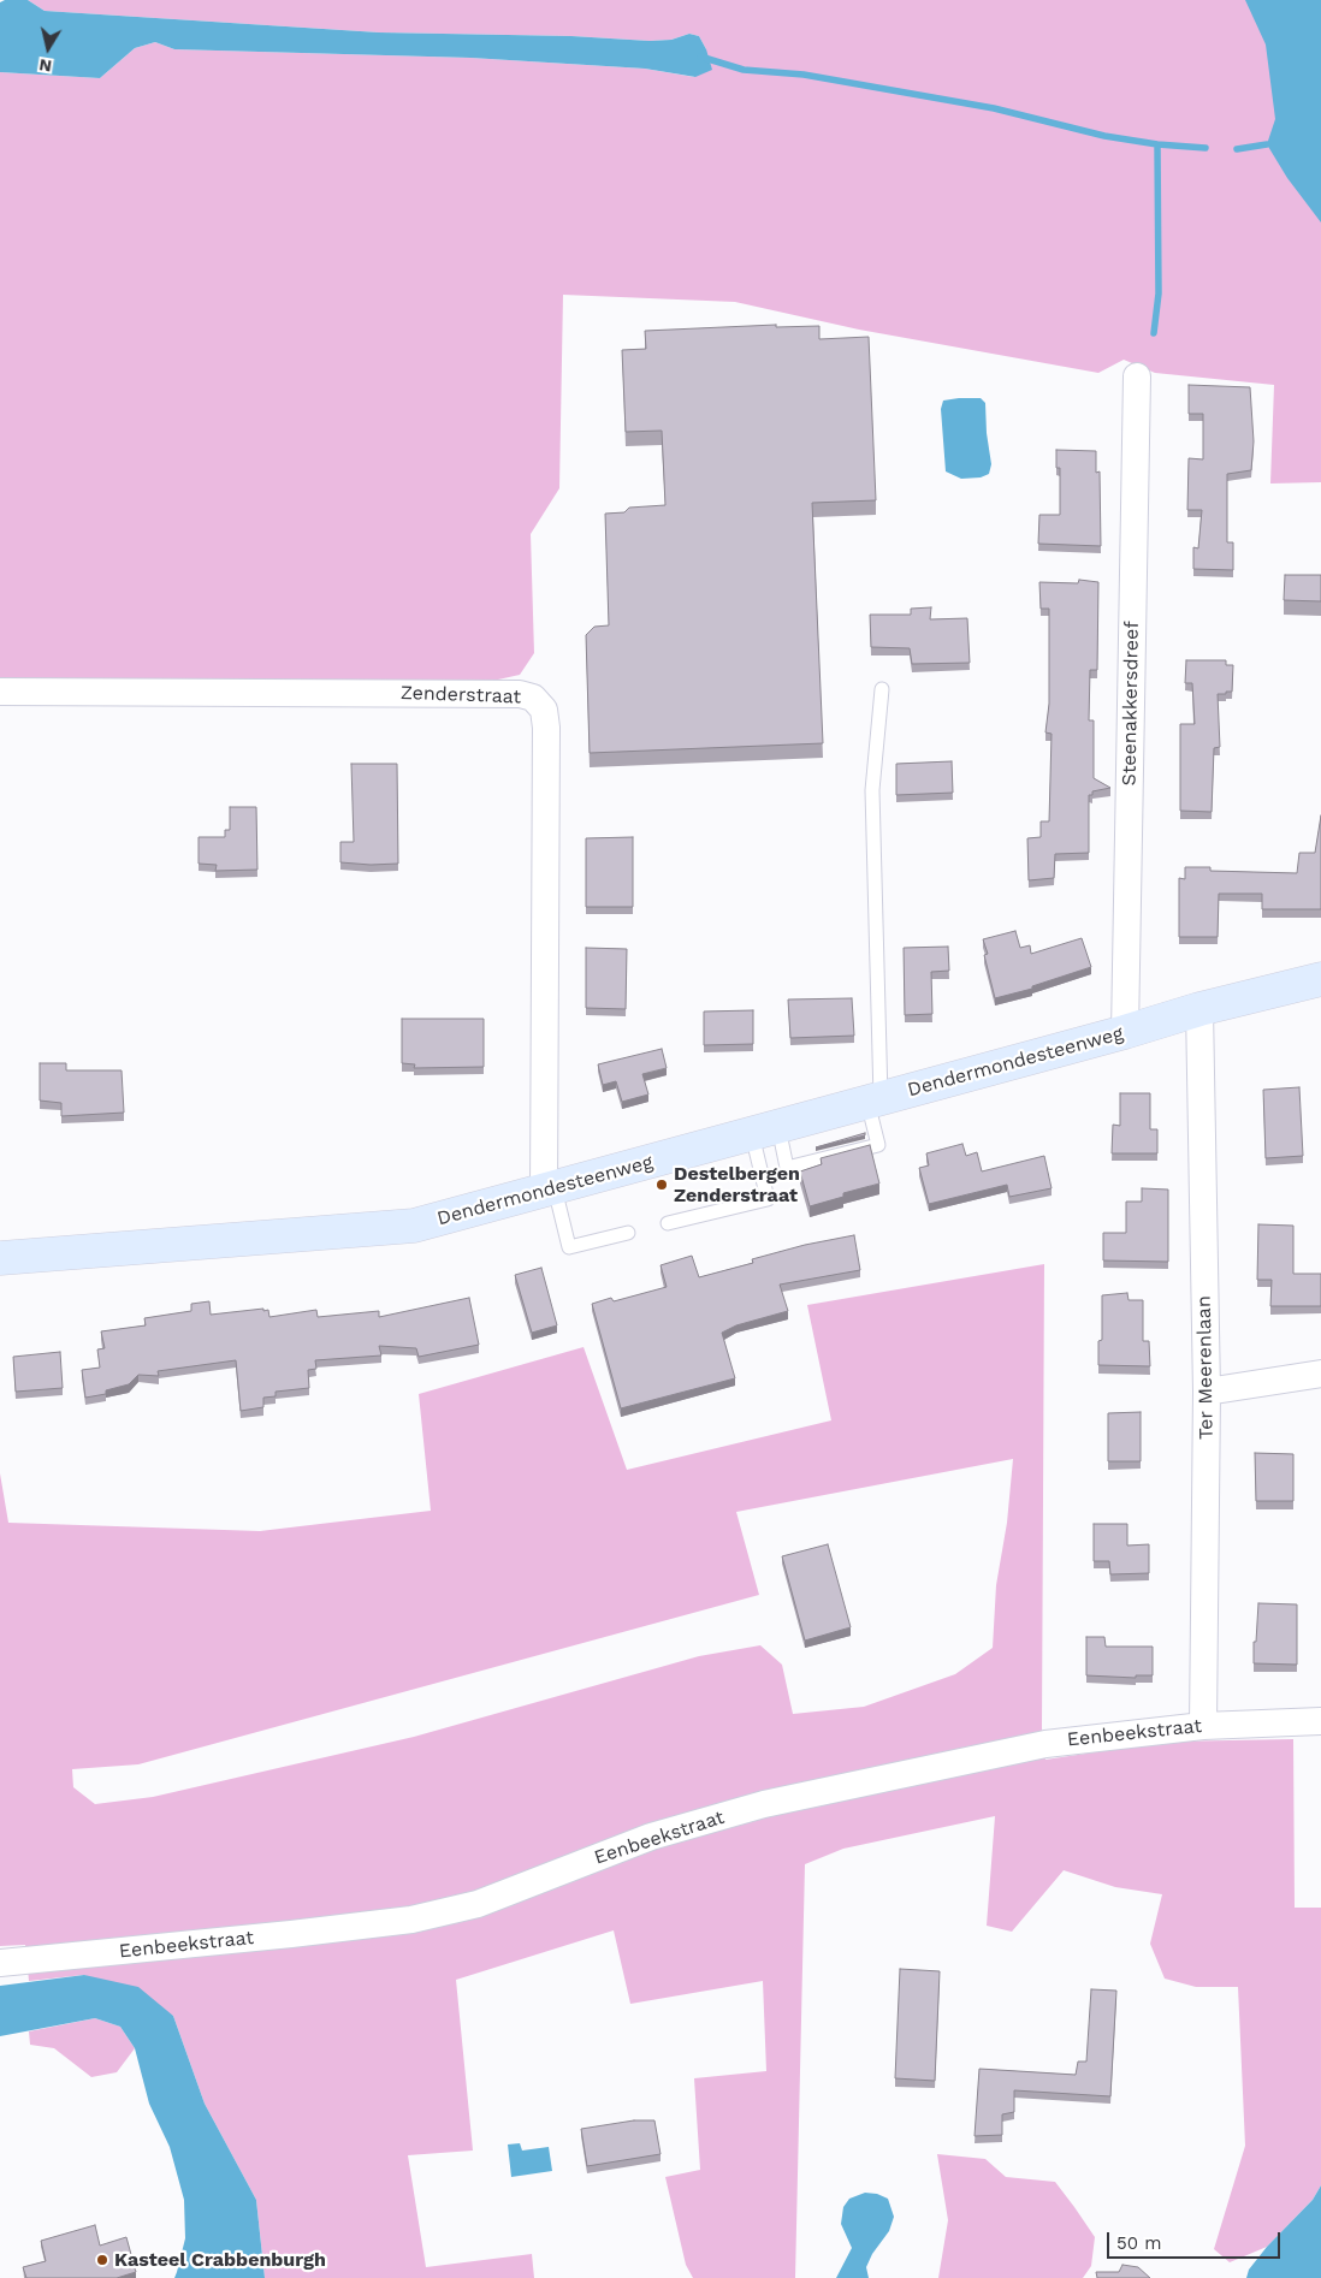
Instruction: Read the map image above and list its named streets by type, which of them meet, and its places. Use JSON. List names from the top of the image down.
{
  "streets": {
    "main road": ["Dendermondesteenweg"],
    "street": [
      "Zenderstraat",
      "Steenakkersdreef",
      "Ter Meerenlaan",
      "Eenbeekstraat"
    ]
  },
  "crossings": [
    ["Zenderstraat", "Dendermondesteenweg"],
    ["Steenakkersdreef", "Dendermondesteenweg"],
    ["Dendermondesteenweg", "Ter Meerenlaan"],
    ["Ter Meerenlaan", "Eenbeekstraat"]
  ],
  "places": ["Destelbergen Zenderstraat", "Kasteel Crabbenburgh"],
  "scale_bar": "50 m",
  "north": "bottom"
}
